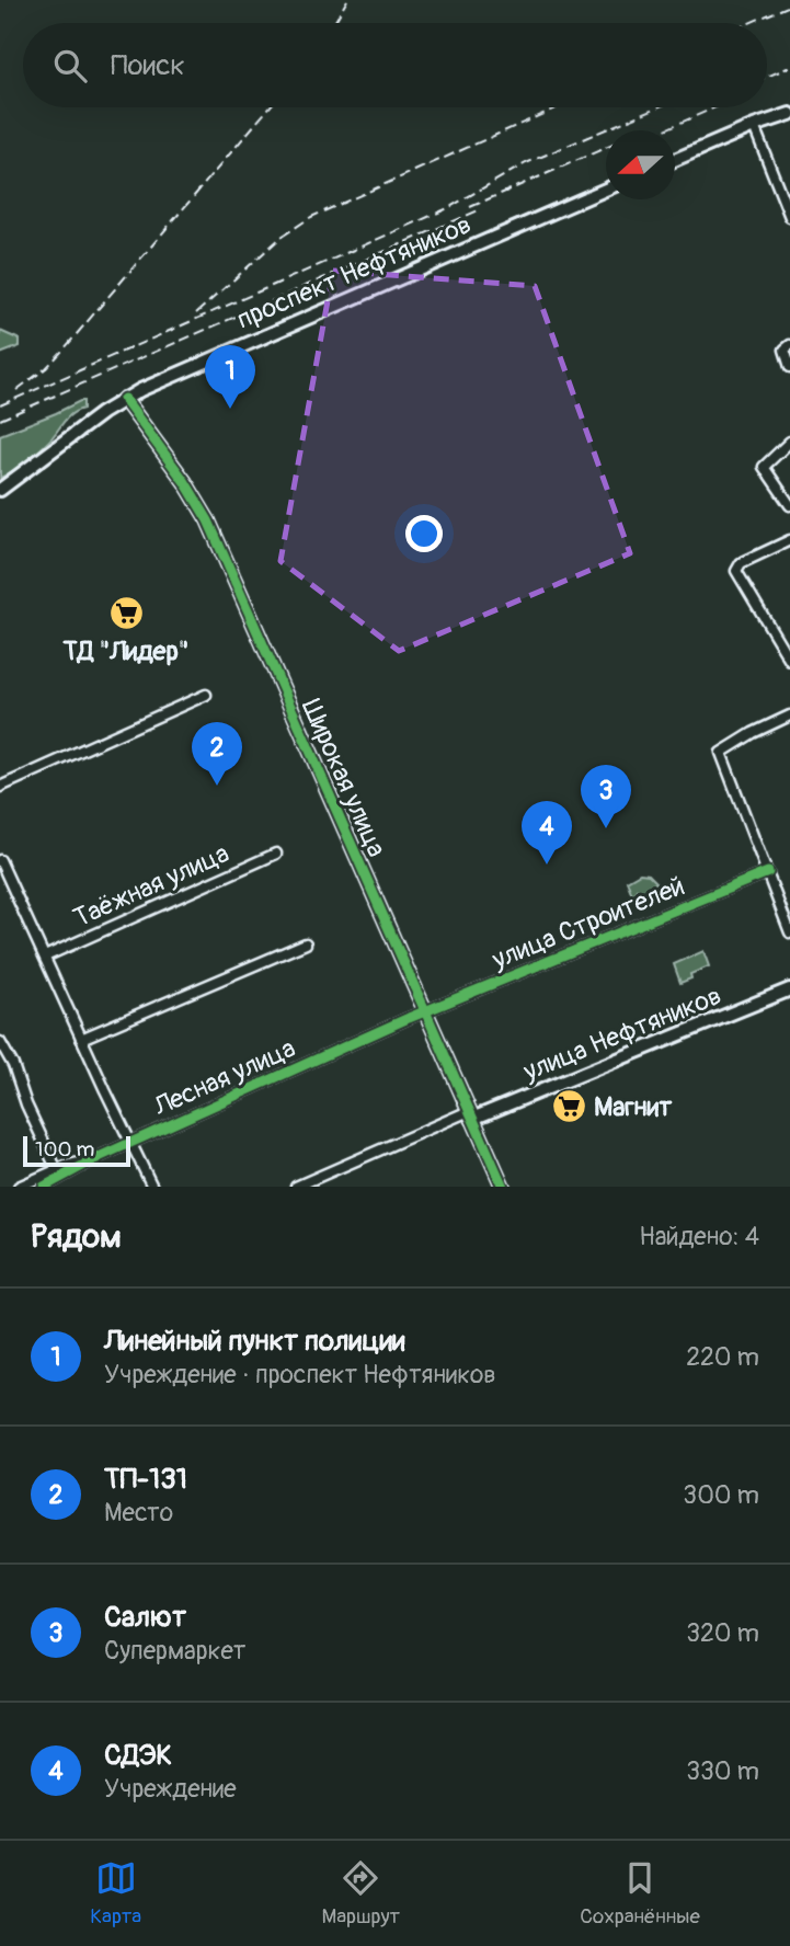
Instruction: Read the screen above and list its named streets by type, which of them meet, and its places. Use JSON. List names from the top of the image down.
{
  "streets": {
    "street": [
      "проспект Нефтяников",
      "Широкая улица",
      "Таёжная улица",
      "улица Строителей",
      "улица Нефтяников",
      "Лесная улица"
    ]
  },
  "crossings": [
    ["проспект Нефтяников", "Широкая улица"],
    ["Широкая улица", "улица Строителей"],
    ["Широкая улица", "улица Нефтяников"],
    ["Широкая улица", "Лесная улица"],
    ["улица Строителей", "Лесная улица"]
  ],
  "places": {
    "supermarket": ["ТД \"Лидер\"", "Магнит"]
  },
  "scale_bar": "100 m",
  "north": "left",
  "page": {
    "search": "Поиск",
    "pins": [
      "1",
      "2",
      "3",
      "4"
    ],
    "scale": "100 m",
    "heading": ["Рядом", "Найдено: 4"],
    "list": [
      {
        "mark": "1",
        "name": "Линейный пункт полиции",
        "note": "Учреждение · проспект Нефтяников",
        "value": "220 m"
      },
      {
        "mark": "2",
        "name": "ТП-131",
        "note": "Место",
        "value": "300 m"
      },
      {
        "mark": "3",
        "name": "Салют",
        "note": "Супермаркет",
        "value": "320 m"
      },
      {
        "mark": "4",
        "name": "СДЭК",
        "note": "Учреждение",
        "value": "330 m"
      }
    ],
    "nav": ["Карта", "Маршрут", "Сохранённые"]
  }
}
